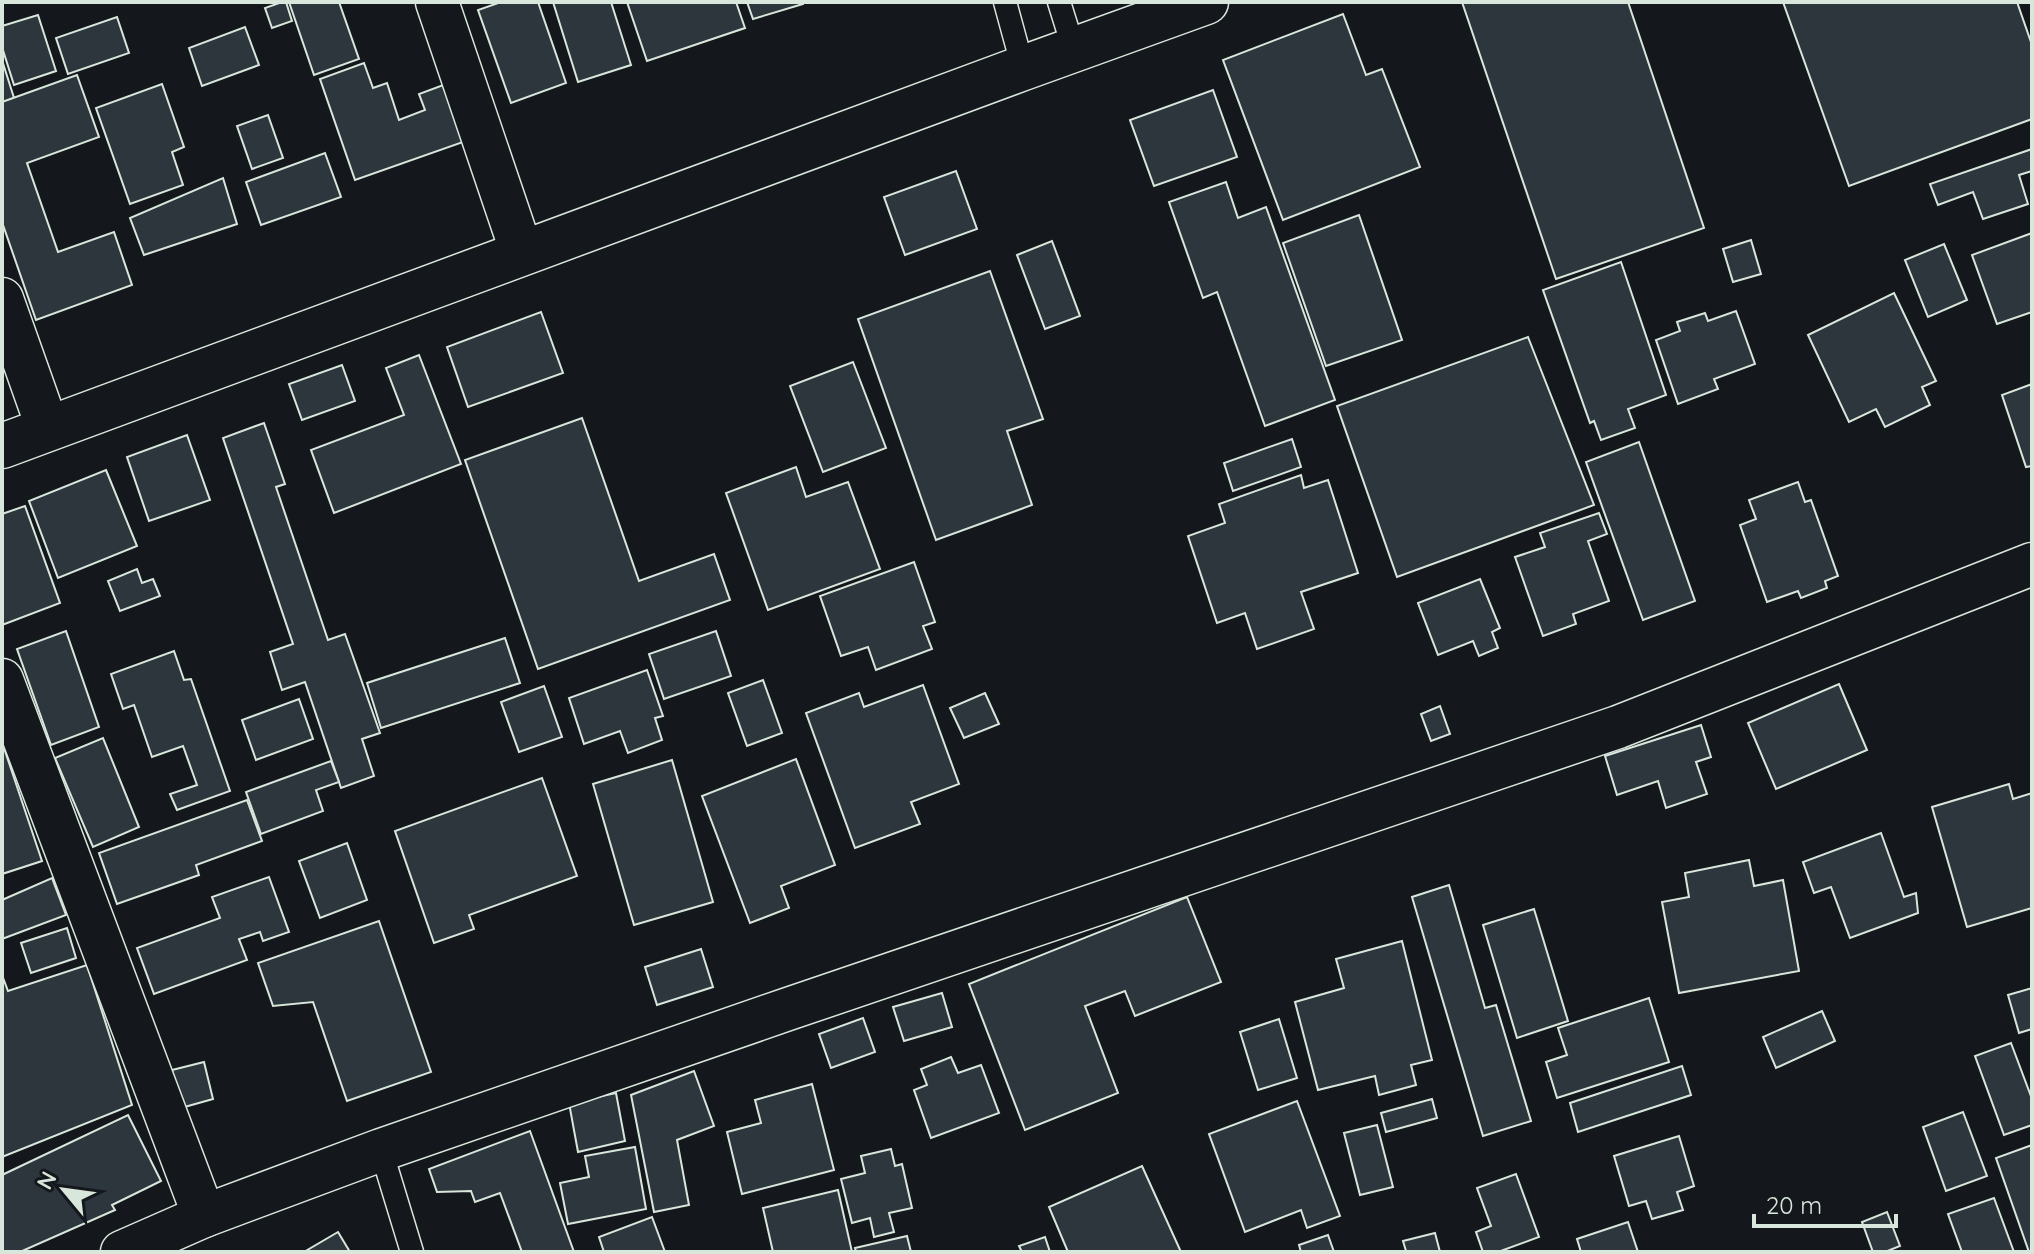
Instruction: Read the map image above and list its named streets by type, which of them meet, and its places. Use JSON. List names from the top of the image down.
{
  "scale_bar": "20 m",
  "north": "top left"
}
